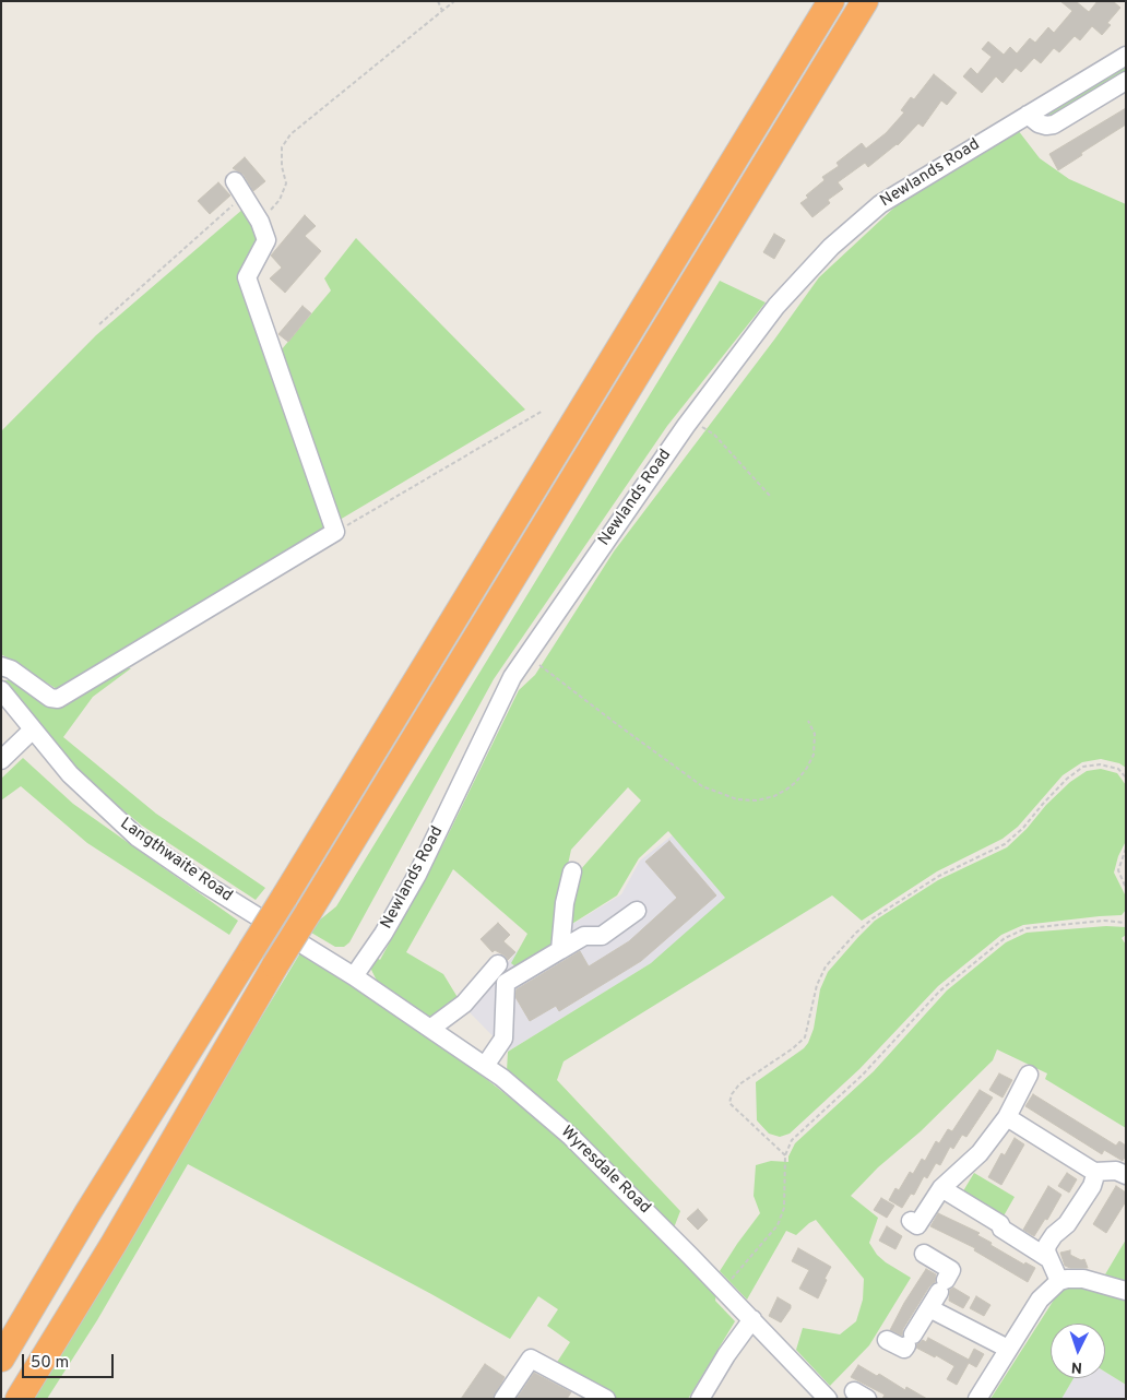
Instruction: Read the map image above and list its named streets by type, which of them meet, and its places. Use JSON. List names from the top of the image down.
{
  "streets": {
    "street": ["Newlands Road", "Langthwaite Road", "Wyresdale Road"]
  },
  "crossings": [
    ["Newlands Road", "Langthwaite Road"],
    ["Newlands Road", "Wyresdale Road"],
    ["Langthwaite Road", "Wyresdale Road"]
  ],
  "scale_bar": "50 m",
  "north": "bottom"
}
